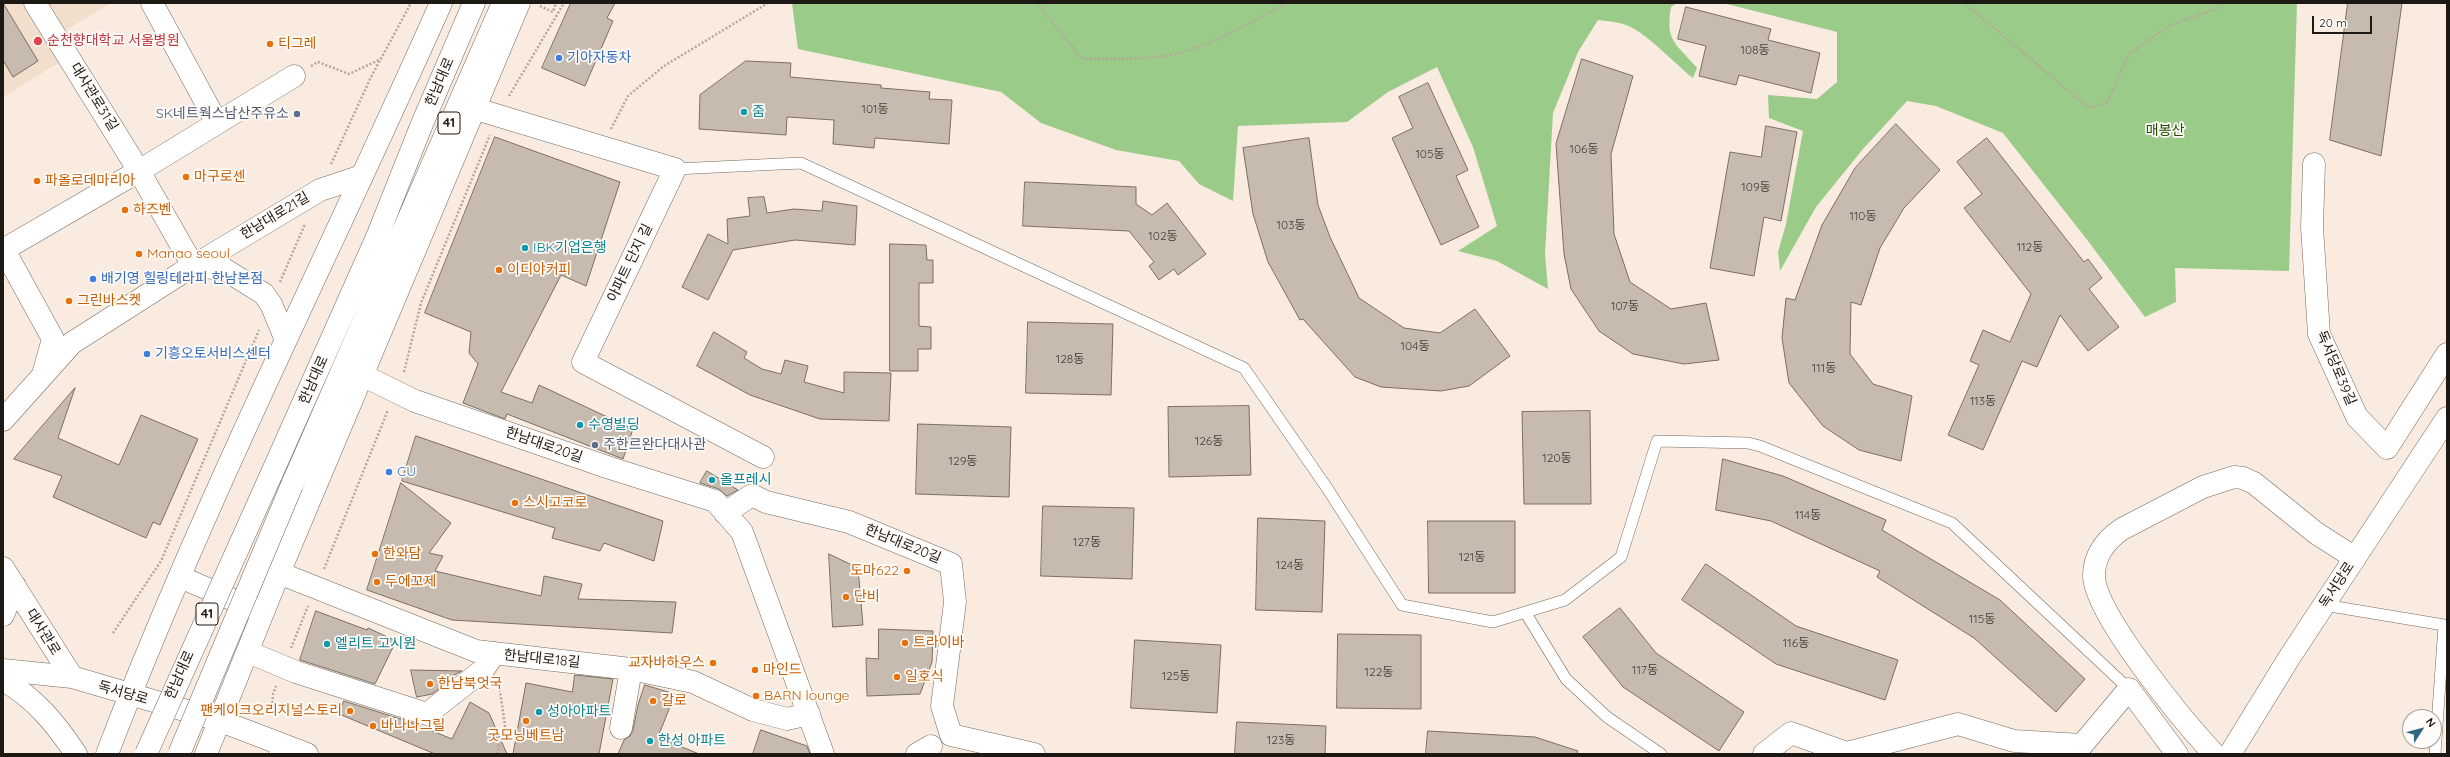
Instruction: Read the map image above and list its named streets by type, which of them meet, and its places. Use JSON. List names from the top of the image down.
{
  "streets": {
    "street": [
      "한남대로",
      "대사관로31길",
      "41",
      "한남대로21길",
      "아파트 단지 길",
      "독서당로39길",
      "한남대로20길",
      "독서당로",
      "대사관로",
      "한남대로18길"
    ]
  },
  "crossings": [
    ["한남대로20길", "한남대로18길"],
    ["독서당로", "대사관로"]
  ],
  "parks": ["매봉산"],
  "places": [
    "순천향대학교 서울병원",
    "티그레",
    "기아자동차",
    "줌",
    "SK네트웍스남산주유소",
    "마구로센",
    "파올로데마리아",
    "하즈벤",
    "IBK기업은행",
    "Manao seoul",
    "이디야커피",
    "배기영 힐링테라피 한남본점",
    "그린바스켓",
    "기흥오토서비스센터",
    "수영빌딩",
    "주한르완다대사관",
    "CU",
    "올프레시",
    "스시고코로",
    "한와담",
    "도마622",
    "두에꼬제",
    "단비",
    "트라이바",
    "엘리트 고시원",
    "교자바하우스",
    "마인드",
    "일호식",
    "한남북엇국",
    "BARN lounge",
    "갈로",
    "팬케이크오리지널스토리",
    "성아아파트",
    "굿모닝베트남",
    "바나나그릴",
    "한성 아파트"
  ],
  "house_numbers": [
    "108동",
    "101동",
    "106동",
    "105동",
    "109동",
    "110동",
    "103동",
    "102동",
    "112동",
    "107동",
    "104동",
    "128동",
    "111동",
    "113동",
    "126동",
    "120동",
    "129동",
    "114동",
    "127동",
    "121동",
    "124동",
    "115동",
    "116동",
    "117동",
    "122동",
    "125동",
    "123동"
  ],
  "scale_bar": "20 m",
  "north": "top right"
}
